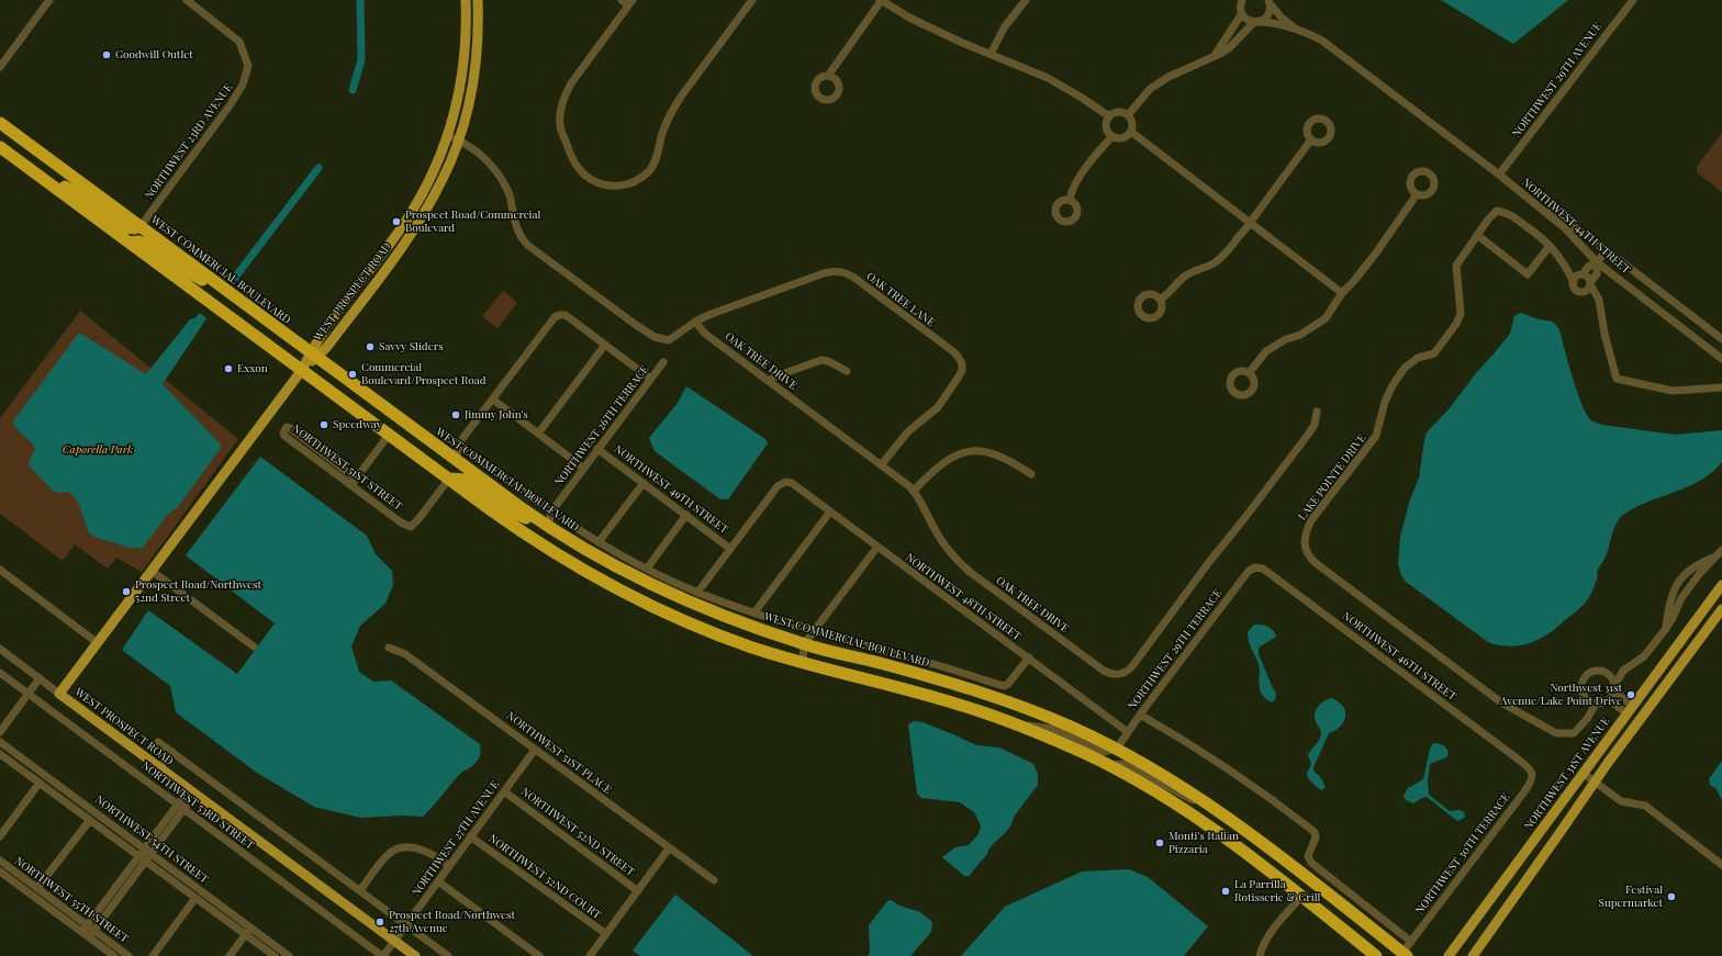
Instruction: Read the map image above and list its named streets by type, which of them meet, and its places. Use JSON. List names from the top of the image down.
{
  "streets": {
    "highway": ["WEST COMMERCIAL BOULEVARD"],
    "main road": ["WEST PROSPECT ROAD", "NORTHWEST 31ST AVENUE"],
    "street": [
      "NORTHWEST 29TH AVENUE",
      "NORTHWEST 23RD AVENUE",
      "NORTHWEST 44TH STREET",
      "OAK TREE LANE",
      "OAK TREE DRIVE",
      "NORTHWEST 26TH TERRACE",
      "NORTHWEST 51ST STREET",
      "LAKE POINTE DRIVE",
      "NORTHWEST 49TH STREET",
      "NORTHWEST 48TH STREET",
      "NORTHWEST 29TH TERRACE",
      "NORTHWEST 46TH STREET",
      "NORTHWEST 51ST PLACE",
      "NORTHWEST 53RD STREET",
      "NORTHWEST 52ND STREET",
      "NORTHWEST 27TH AVENUE",
      "NORTHWEST 54TH STREET",
      "NORTHWEST 30TH TERRACE",
      "NORTHWEST 52ND COURT",
      "NORTHWEST 55TH STREET"
    ]
  },
  "crossings": [
    ["NORTHWEST 29TH AVENUE", "NORTHWEST 44TH STREET"],
    ["NORTHWEST 23RD AVENUE", "WEST COMMERCIAL BOULEVARD"],
    ["WEST COMMERCIAL BOULEVARD", "WEST PROSPECT ROAD"],
    ["WEST COMMERCIAL BOULEVARD", "NORTHWEST 26TH TERRACE"],
    ["WEST COMMERCIAL BOULEVARD", "NORTHWEST 51ST STREET"],
    ["WEST COMMERCIAL BOULEVARD", "NORTHWEST 29TH TERRACE"],
    ["WEST COMMERCIAL BOULEVARD", "NORTHWEST 30TH TERRACE"],
    ["WEST PROSPECT ROAD", "NORTHWEST 53RD STREET"],
    ["WEST PROSPECT ROAD", "NORTHWEST 27TH AVENUE"],
    ["OAK TREE LANE", "OAK TREE DRIVE"],
    ["NORTHWEST 26TH TERRACE", "NORTHWEST 49TH STREET"],
    ["NORTHWEST 49TH STREET", "NORTHWEST 48TH STREET"],
    ["NORTHWEST 48TH STREET", "NORTHWEST 29TH TERRACE"],
    ["NORTHWEST 29TH TERRACE", "NORTHWEST 46TH STREET"],
    ["NORTHWEST 46TH STREET", "NORTHWEST 30TH TERRACE"],
    ["NORTHWEST 51ST PLACE", "NORTHWEST 27TH AVENUE"],
    ["NORTHWEST 53RD STREET", "NORTHWEST 27TH AVENUE"],
    ["NORTHWEST 52ND STREET", "NORTHWEST 27TH AVENUE"],
    ["NORTHWEST 27TH AVENUE", "NORTHWEST 52ND COURT"]
  ],
  "parks": ["Caporella Park"],
  "places": [
    "Goodwill Outlet",
    "Prospect Road/Commercial Boulevard",
    "Savvy Sliders",
    "Exxon",
    "Commercial Boulevard/Prospect Road",
    "Jimmy John's",
    "Speedway",
    "Prospect Road/Northwest 52nd Street",
    "Northwest 31st Avenue/Lake Point Drive",
    "Monti's Italian Pizzaria",
    "La Parrilla Rotisserie & Grill",
    "Festival Supermarket",
    "Prospect Road/Northwest 27th Avenue"
  ]
}
